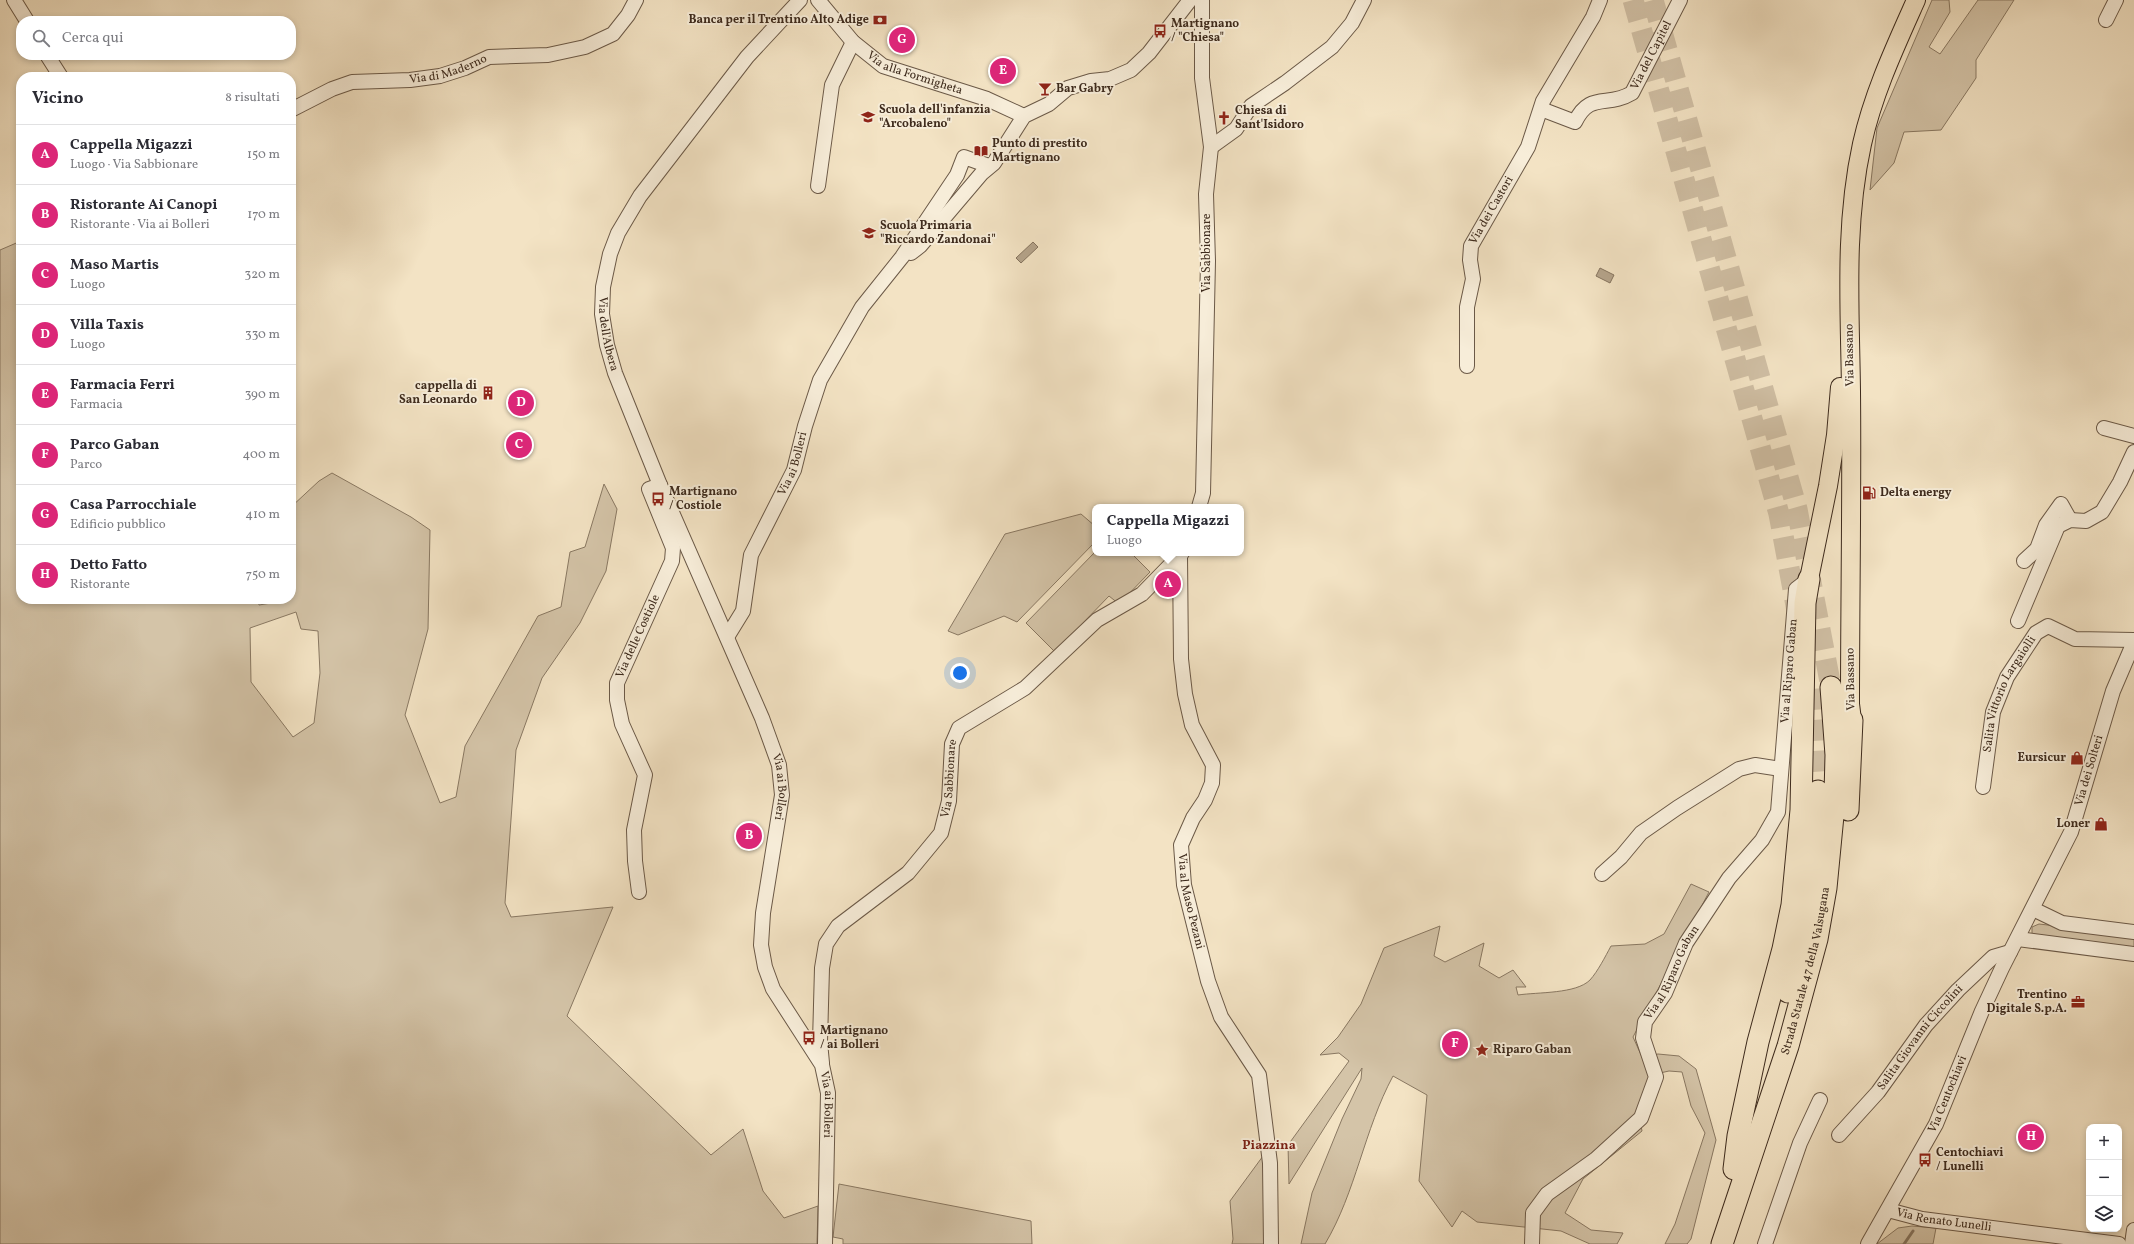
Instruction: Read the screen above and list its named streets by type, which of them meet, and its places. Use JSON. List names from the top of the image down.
{
  "streets": {
    "highway": ["Strada Statale 47 della Valsugana"],
    "main road": ["Via Bassano"],
    "street": [
      "Via del Capitel",
      "Via di Maderno",
      "Via alla Formigheta",
      "Via dei Castori",
      "Via Sabbionare",
      "Via dell'Albera",
      "Via ai Bolleri",
      "Via delle Costiole",
      "Via al Riparo Gaban",
      "Salita Vittorio Largaiolli",
      "Via dei Solteri",
      "Via al Maso Pezani",
      "Salita Giovanni Ciccolini",
      "Via Centochiavi",
      "Via Renato Lunelli"
    ]
  },
  "crossings": [
    ["Via del Capitel", "Via dei Castori"],
    ["Via Sabbionare", "Via ai Bolleri"],
    ["Via dell'Albera", "Via ai Bolleri"],
    ["Via dell'Albera", "Via delle Costiole"],
    ["Salita Vittorio Largaiolli", "Via dei Solteri"],
    ["Via dei Solteri", "Via Centochiavi"],
    ["Salita Giovanni Ciccolini", "Via Centochiavi"],
    ["Via Centochiavi", "Via Renato Lunelli"]
  ],
  "districts": ["Piazzina"],
  "places": {
    "bank": ["Banca per il Trentino Alto Adige"],
    "bus stop": [
      "Martignano / \"Chiesa\"",
      "Martignano / Costiole",
      "Martignano / ai Bolleri",
      "Centochiavi / Lunelli"
    ],
    "bar": ["Bar Gabry"],
    "school or university": ["Scuola dell'infanzia \"Arcobaleno\"", "Scuola Primaria \"Riccardo Zandonai\""],
    "church": ["Chiesa di Sant'Isidoro"],
    "library": ["Punto di prestito Martignano"],
    "building": ["cappella di San Leonardo"],
    "fuel station": ["Delta energy"],
    "shop": ["Eursicur", "Loner"],
    "office": ["Trentino Digitale S.p.A."],
    "place": ["Riparo Gaban"]
  },
  "page": {
    "search": "Cerca qui",
    "pins": [
      "G",
      "E",
      "D",
      "C",
      "A",
      "B",
      "F",
      "H"
    ],
    "heading": ["Vicino", "8 risultati"],
    "list": [
      {
        "mark": "A",
        "name": "Cappella Migazzi",
        "note": "Luogo · Via Sabbionare",
        "value": "150 m"
      },
      {
        "mark": "B",
        "name": "Ristorante Ai Canopi",
        "note": "Ristorante · Via ai Bolleri",
        "value": "170 m"
      },
      {
        "mark": "C",
        "name": "Maso Martis",
        "note": "Luogo",
        "value": "320 m"
      },
      {
        "mark": "D",
        "name": "Villa Taxis",
        "note": "Luogo",
        "value": "330 m"
      },
      {
        "mark": "E",
        "name": "Farmacia Ferri",
        "note": "Farmacia",
        "value": "390 m"
      },
      {
        "mark": "F",
        "name": "Parco Gaban",
        "note": "Parco",
        "value": "400 m"
      },
      {
        "mark": "G",
        "name": "Casa Parrocchiale",
        "note": "Edificio pubblico",
        "value": "410 m"
      },
      {
        "mark": "H",
        "name": "Detto Fatto",
        "note": "Ristorante",
        "value": "750 m"
      }
    ],
    "popup": ["Cappella Migazzi", "Luogo"],
    "map_buttons": ["+", "−"]
  }
}
